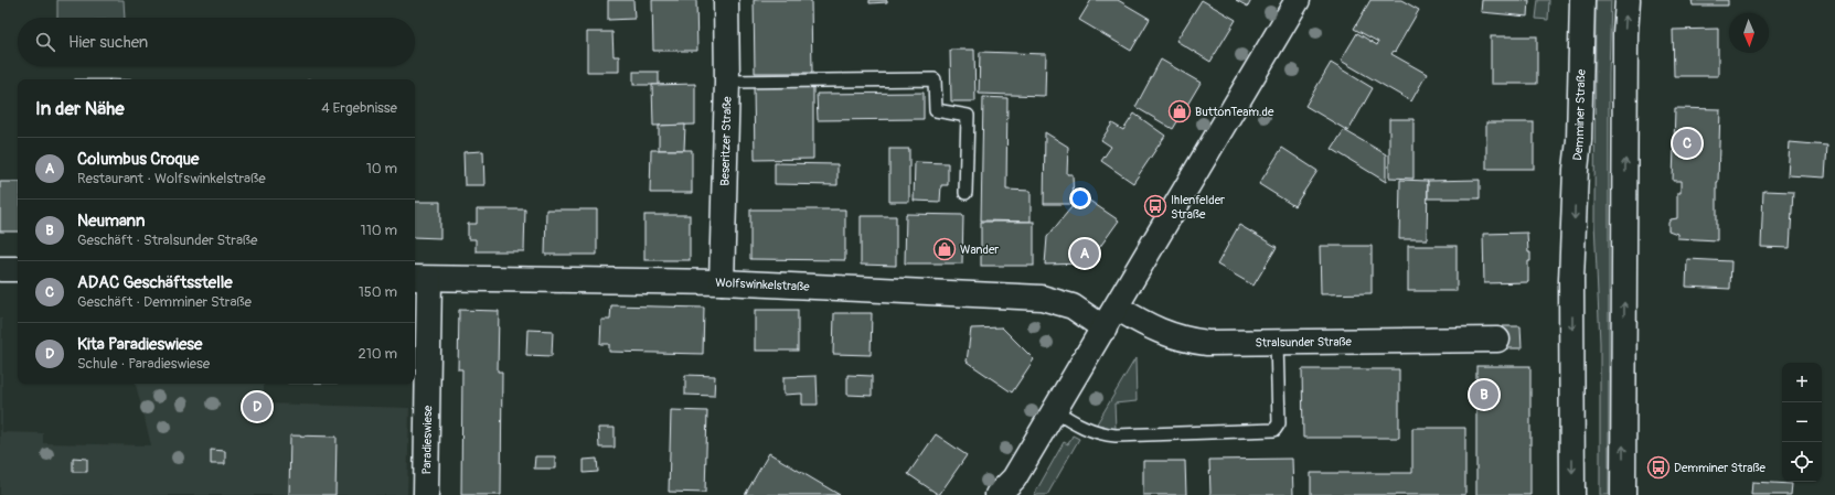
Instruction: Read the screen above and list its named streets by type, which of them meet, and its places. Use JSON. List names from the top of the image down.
{
  "streets": {
    "street": [
      "Demminer Straße",
      "Beseritzer Straße",
      "Wolfswinkelstraße",
      "Stralsunder Straße",
      "Paradieswiese"
    ]
  },
  "crossings": [
    ["Beseritzer Straße", "Wolfswinkelstraße"],
    ["Wolfswinkelstraße", "Paradieswiese"]
  ],
  "places": {
    "shop": ["ButtonTeam.de", "Wander"],
    "bus stop": ["Ihlenfelder Straße", "Demminer Straße"]
  },
  "north": "bottom",
  "page": {
    "search": "Hier suchen",
    "heading": ["In der Nähe", "4 Ergebnisse"],
    "pins": [
      "C",
      "A",
      "B",
      "D"
    ],
    "list": [
      {
        "mark": "A",
        "name": "Columbus Croque",
        "note": "Restaurant · Wolfswinkelstraße",
        "value": "10 m"
      },
      {
        "mark": "B",
        "name": "Neumann",
        "note": "Geschäft · Stralsunder Straße",
        "value": "110 m"
      },
      {
        "mark": "C",
        "name": "ADAC Geschäftsstelle",
        "note": "Geschäft · Demminer Straße",
        "value": "150 m"
      },
      {
        "mark": "D",
        "name": "Kita Paradieswiese",
        "note": "Schule · Paradieswiese",
        "value": "210 m"
      }
    ],
    "map_buttons": ["+", "−"]
  }
}
